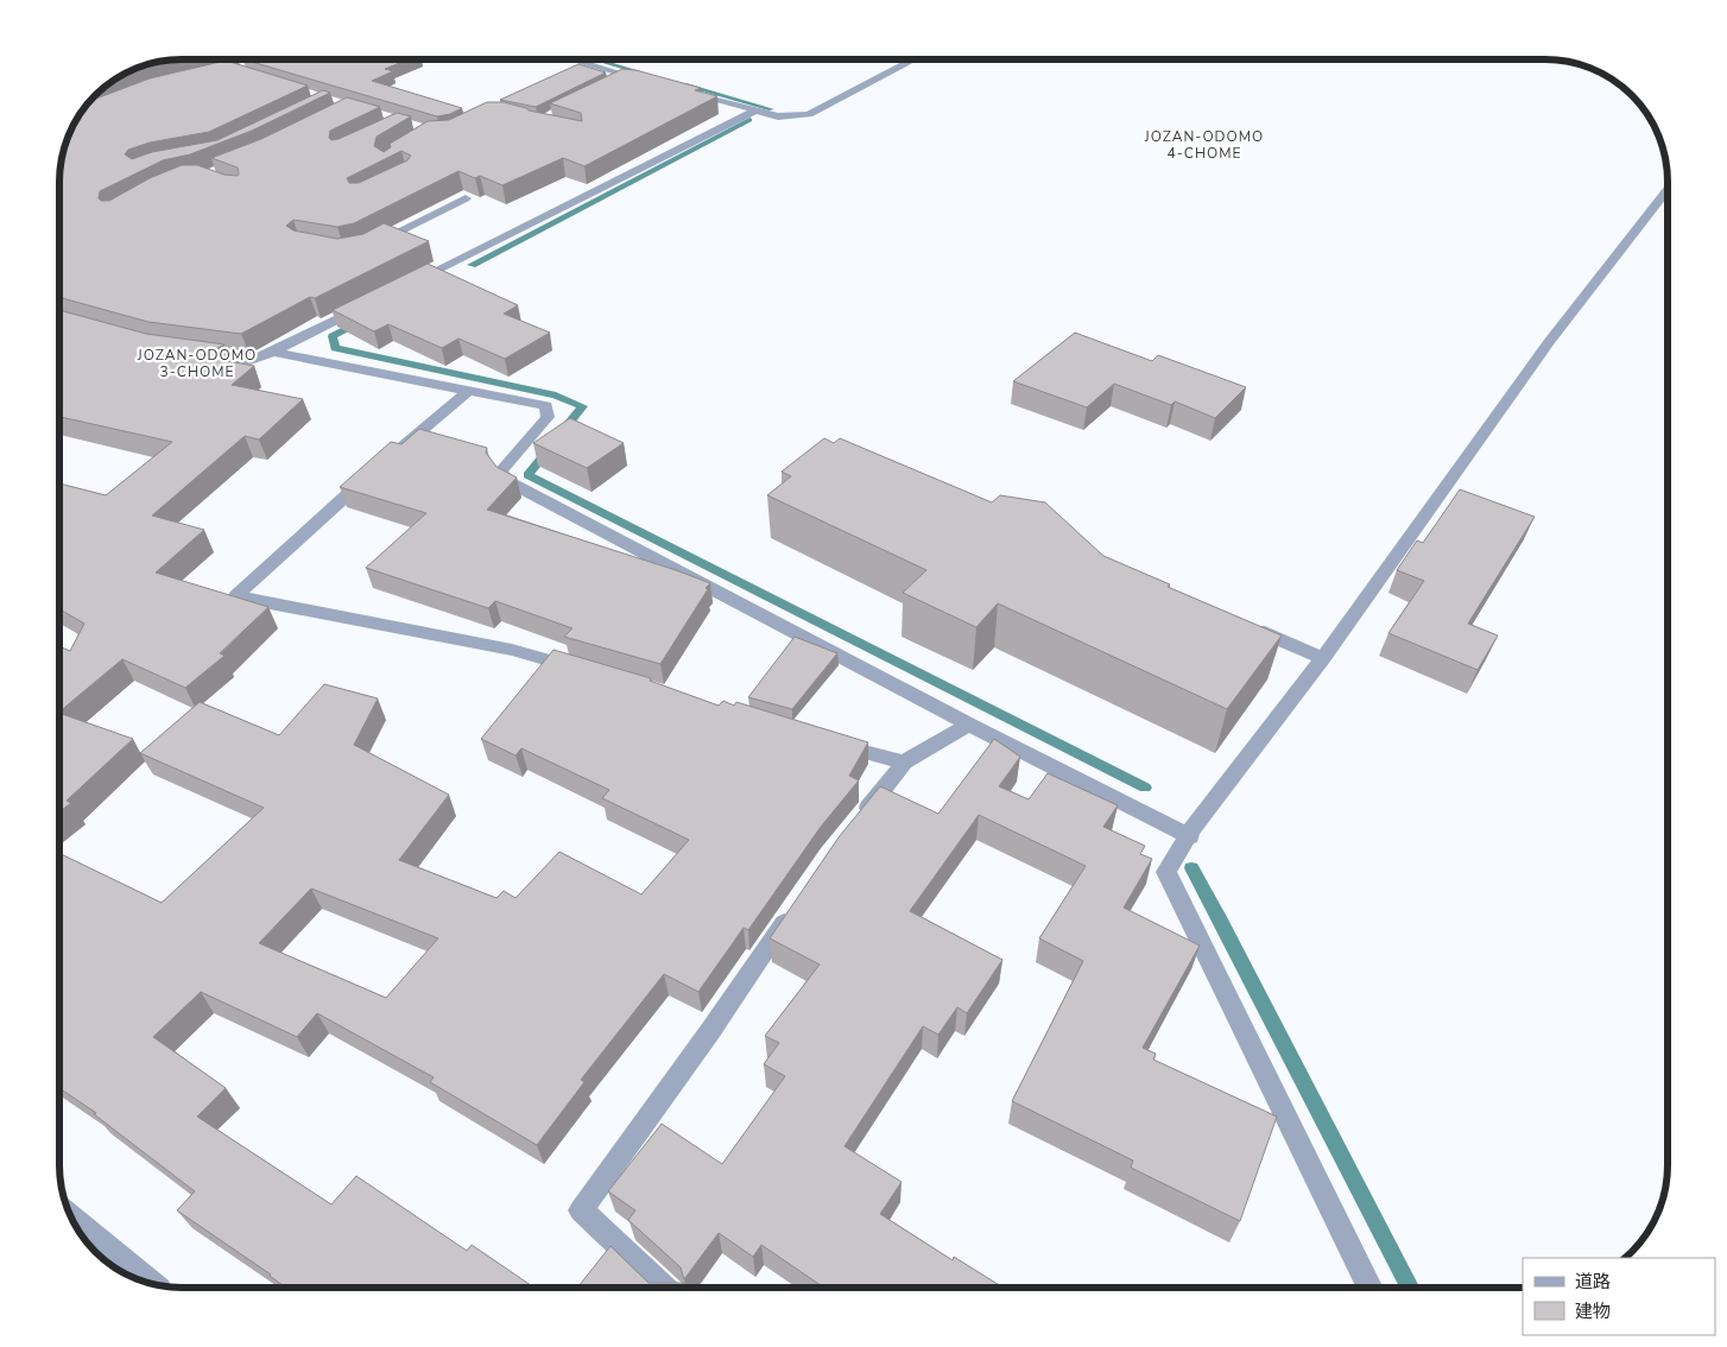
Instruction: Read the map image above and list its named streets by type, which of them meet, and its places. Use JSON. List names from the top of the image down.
{
  "districts": ["JOZAN-ODOMO 4-CHOME", "JOZAN-ODOMO 3-CHOME"],
  "legend": ["道路", "建物"]
}
